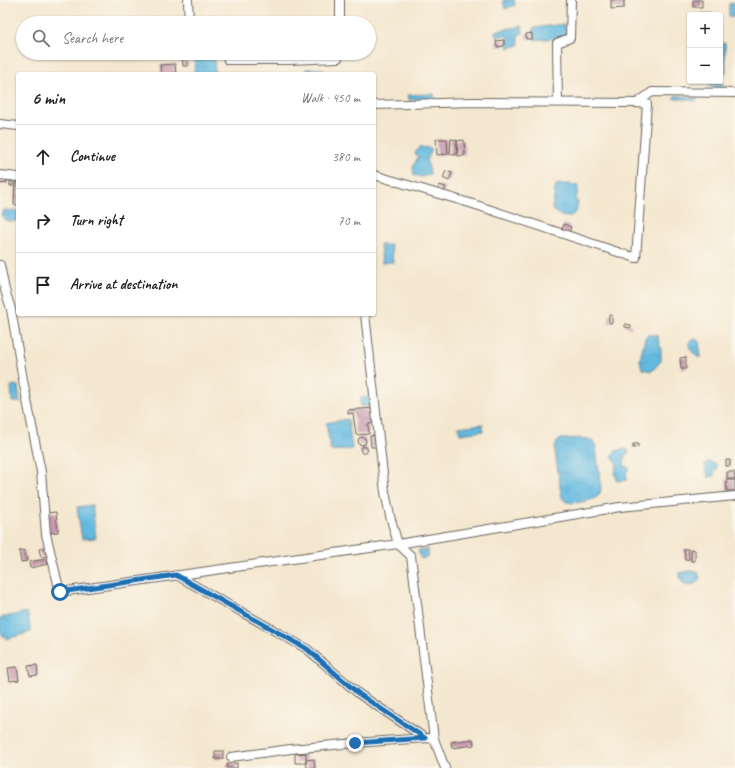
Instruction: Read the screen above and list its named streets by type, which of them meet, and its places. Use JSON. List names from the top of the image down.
{
  "page": {
    "map_buttons": ["+", "−"],
    "search": "Search here",
    "heading": ["6 min", "Walk · 450 m"],
    "list": [
      ["Continue", "380 m"],
      ["Turn right", "70 m"],
      "Arrive at destination"
    ]
  }
}
